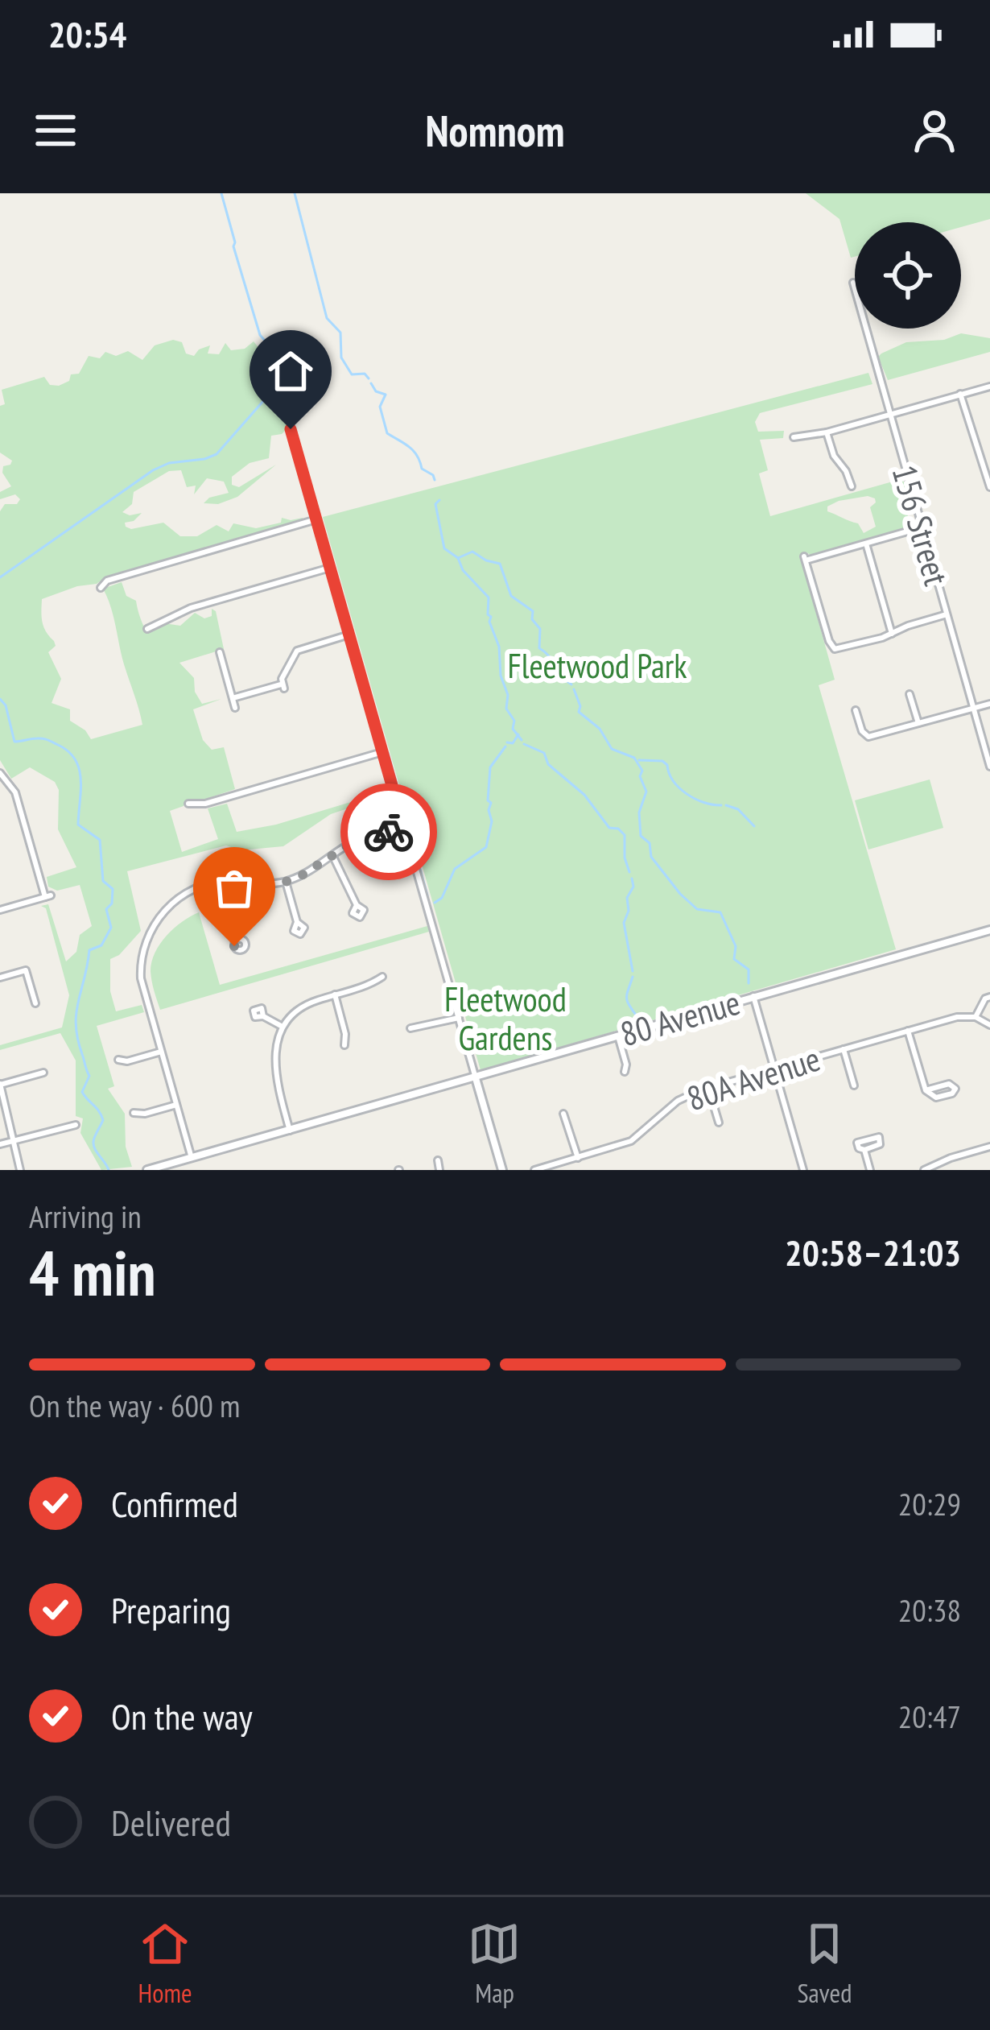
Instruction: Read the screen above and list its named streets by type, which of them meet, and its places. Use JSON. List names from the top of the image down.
{
  "streets": {
    "street": ["156 Street", "80 Avenue", "80A Avenue"]
  },
  "parks": ["Fleetwood Park", "Fleetwood Gardens"],
  "page": {
    "status": "20:54",
    "header": "Nomnom",
    "heading": ["4 min", "Arriving in", "20:58–21:03"],
    "bar": "On the way · 600 m",
    "list": [
      ["Confirmed", "20:29"],
      ["Preparing", "20:38"],
      ["On the way", "20:47"],
      "Delivered"
    ],
    "tabs": ["Home", "Map", "Saved"]
  }
}
